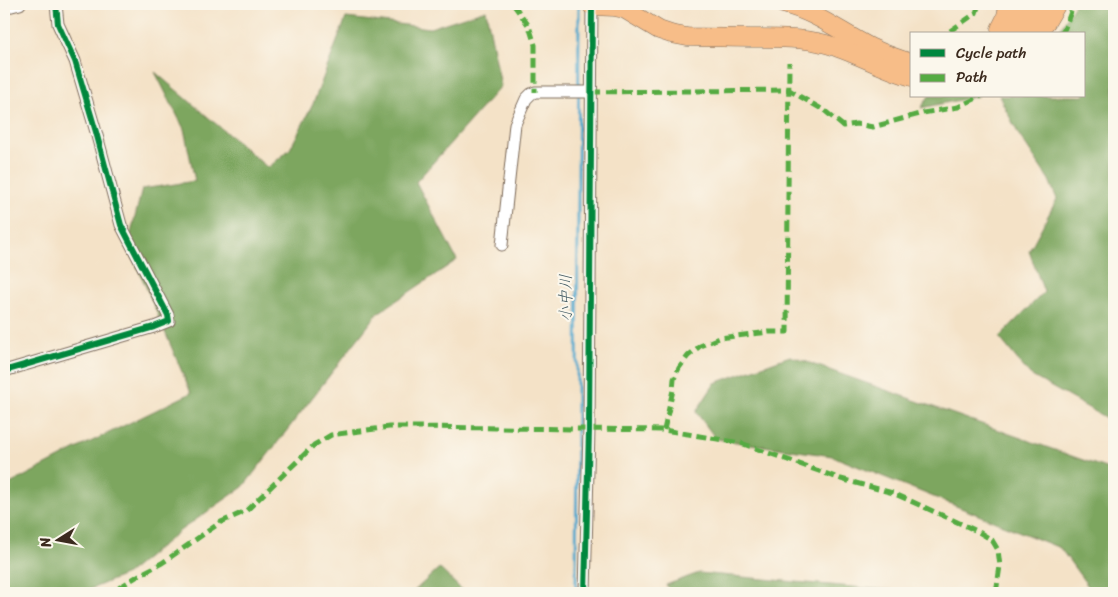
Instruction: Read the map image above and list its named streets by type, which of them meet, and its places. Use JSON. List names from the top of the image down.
{
  "water": ["小中川"],
  "legend": ["Cycle path", "Path"],
  "north": "left"
}
